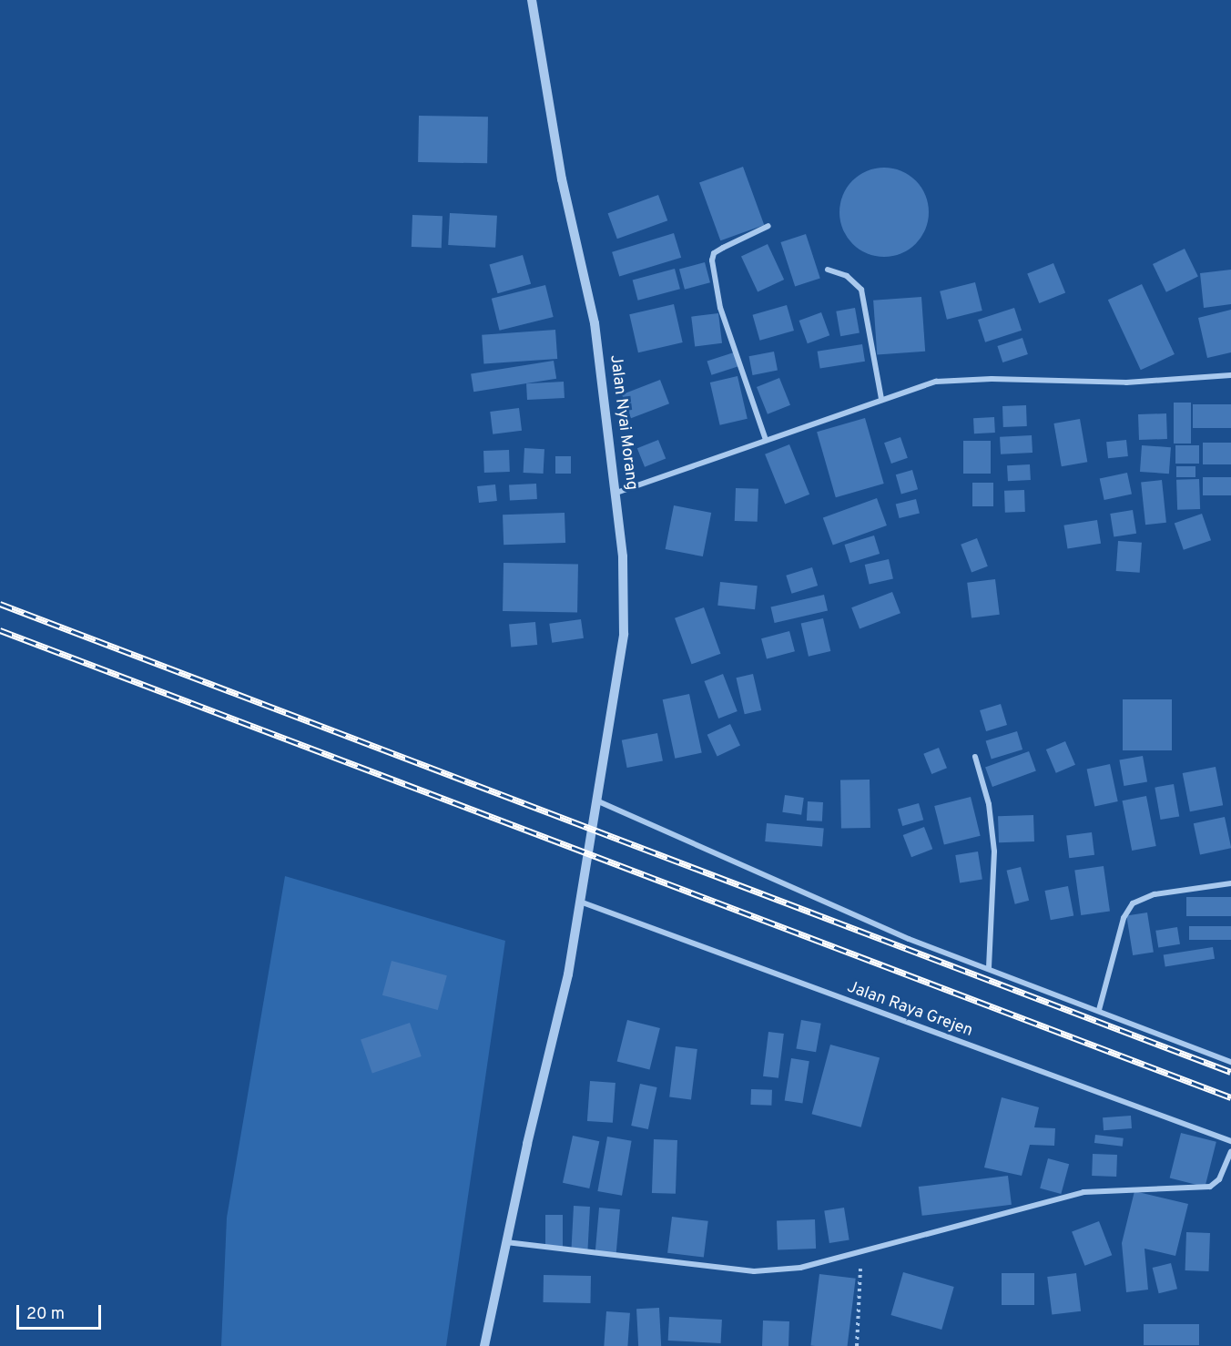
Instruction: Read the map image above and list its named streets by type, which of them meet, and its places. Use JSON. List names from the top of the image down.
{
  "streets": {
    "street": ["Jalan Nyai Morang", "Jalan Raya Grejen"]
  },
  "crossings": [
    ["Jalan Nyai Morang", "Jalan Raya Grejen"]
  ],
  "scale_bar": "20 m"
}
